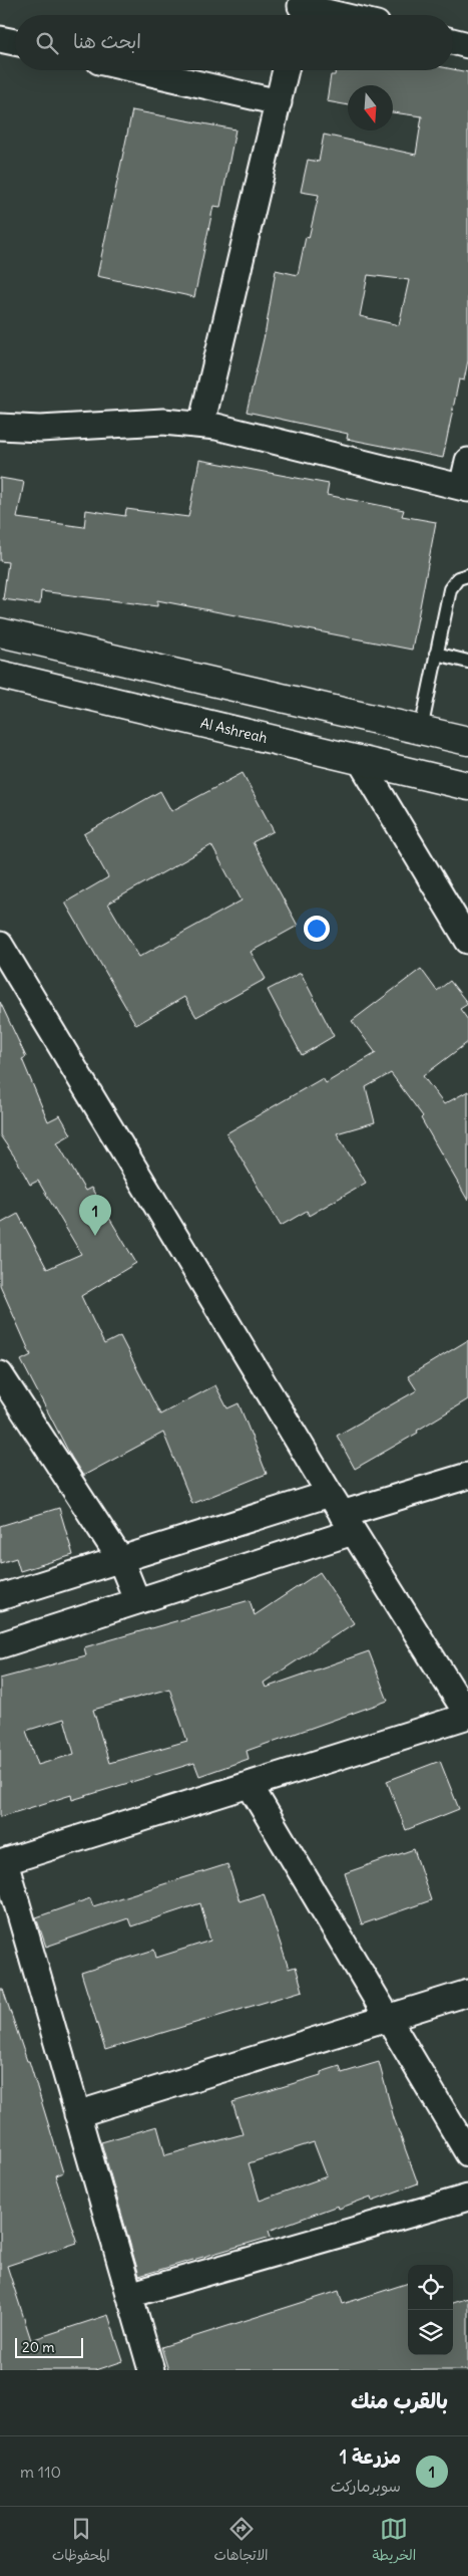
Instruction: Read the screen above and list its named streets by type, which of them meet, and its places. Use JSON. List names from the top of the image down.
{
  "streets": {
    "street": ["Al Ashreah"]
  },
  "scale_bar": "20 m",
  "north": "bottom",
  "page": {
    "search": "ابحث هنا",
    "pins": "1",
    "scale": "20 m",
    "heading": "بالقرب منك",
    "list": [
      {
        "mark": "1",
        "name": "مزرعة 1",
        "note": "سوبرماركت",
        "value": "110 m"
      }
    ],
    "nav": ["الخريطة", "الاتجاهات", "المحفوظات"]
  }
}
